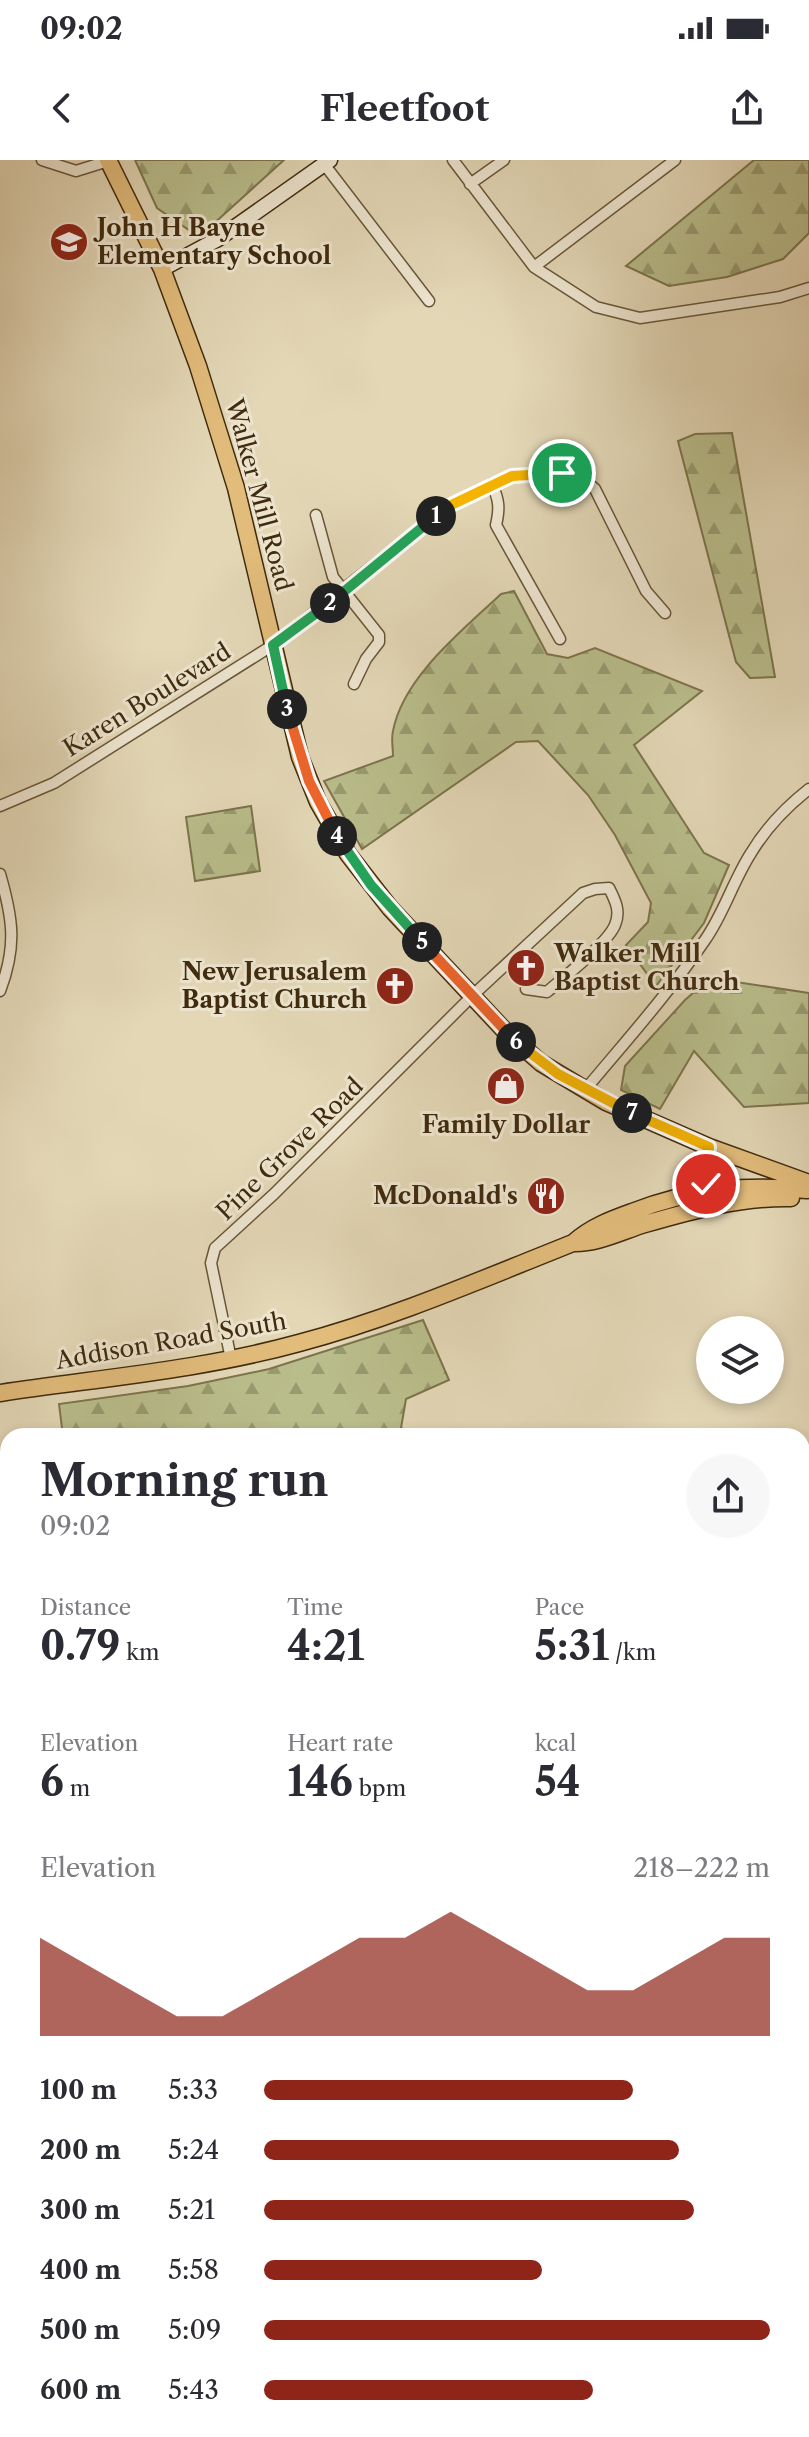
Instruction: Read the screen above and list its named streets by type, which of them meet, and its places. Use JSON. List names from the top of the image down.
{
  "streets": {
    "main road": ["Walker Mill Road", "Addison Road South"],
    "street": ["Karen Boulevard", "Pine Grove Road"]
  },
  "crossings": [
    ["Walker Mill Road", "Karen Boulevard"],
    ["Walker Mill Road", "Pine Grove Road"],
    ["Pine Grove Road", "Addison Road South"]
  ],
  "places": {
    "school or university": ["John H Bayne Elementary School"],
    "church": ["Walker Mill Baptist Church", "New Jerusalem Baptist Church"],
    "shop": ["Family Dollar"],
    "restaurant": ["McDonald's"]
  },
  "page": {
    "status": "09:02",
    "header": "Fleetfoot",
    "pins": [
      "1",
      "2",
      "3",
      "4",
      "5",
      "6",
      "7"
    ],
    "heading": ["Morning run", "09:02"],
    "stats": [
      ["Distance", "0.79 km"],
      ["Time", "4:21"],
      ["Pace", "5:31 /km"],
      ["Elevation", "6 m"],
      ["Heart rate", "146 bpm"],
      ["kcal", "54"]
    ],
    "chart": ["Elevation", "218–222 m"],
    "list": [
      {
        "name": "100 m",
        "note": "5:33"
      },
      {
        "name": "200 m",
        "note": "5:24"
      },
      {
        "name": "300 m",
        "note": "5:21"
      },
      {
        "name": "400 m",
        "note": "5:58"
      },
      {
        "name": "500 m",
        "note": "5:09"
      },
      {
        "name": "600 m",
        "note": "5:43"
      }
    ]
  }
}
